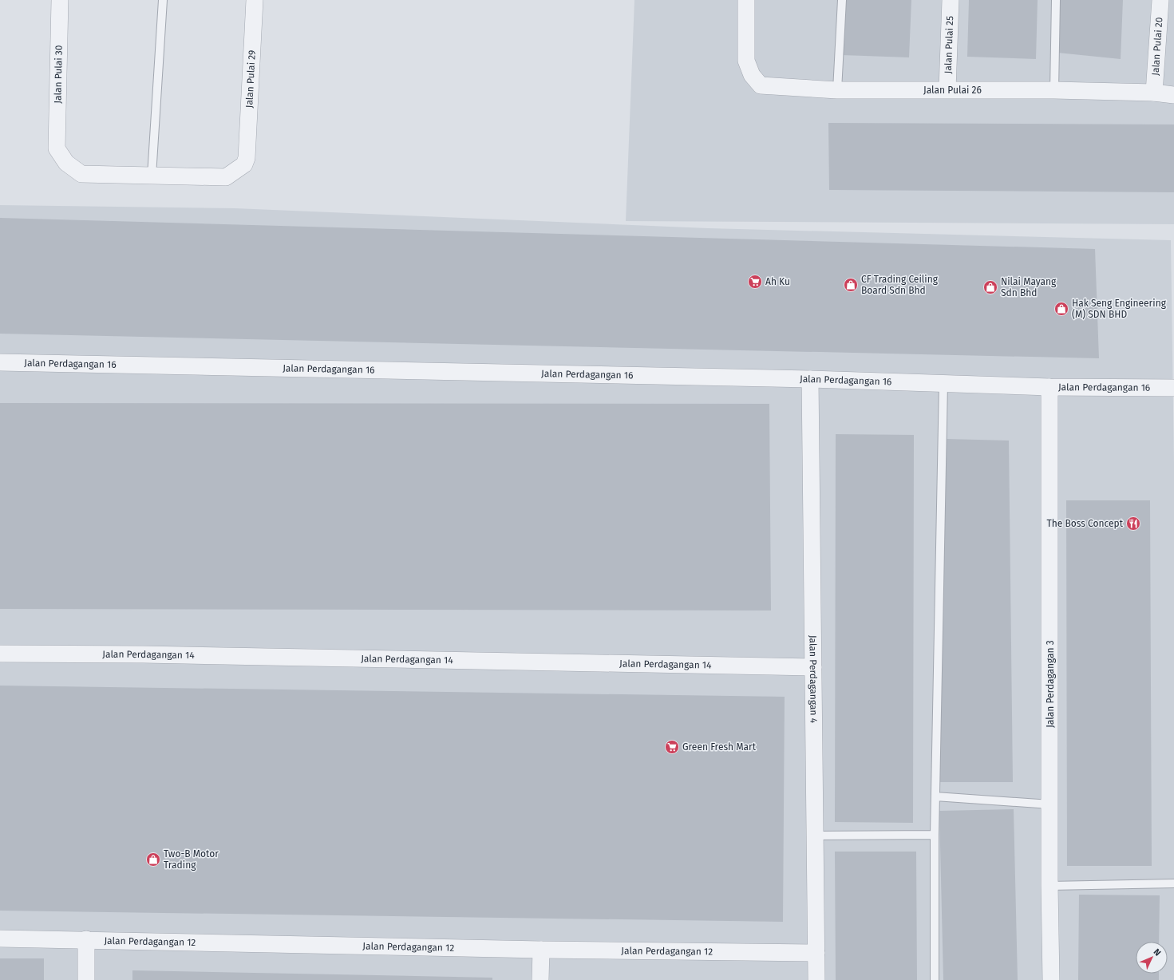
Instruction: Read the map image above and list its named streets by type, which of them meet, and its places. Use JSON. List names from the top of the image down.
{
  "streets": {
    "street": [
      "Jalan Pulai 25",
      "Jalan Pulai 20",
      "Jalan Pulai 30",
      "Jalan Pulai 29",
      "Jalan Pulai 26",
      "Jalan Perdagangan 16",
      "Jalan Perdagangan 14",
      "Jalan Perdagangan 4",
      "Jalan Perdagangan 3",
      "Jalan Perdagangan 12"
    ]
  },
  "crossings": [
    ["Jalan Pulai 25", "Jalan Pulai 26"],
    ["Jalan Pulai 20", "Jalan Pulai 26"],
    ["Jalan Pulai 30", "Jalan Pulai 29"],
    ["Jalan Perdagangan 16", "Jalan Perdagangan 4"],
    ["Jalan Perdagangan 16", "Jalan Perdagangan 3"],
    ["Jalan Perdagangan 14", "Jalan Perdagangan 4"],
    ["Jalan Perdagangan 4", "Jalan Perdagangan 12"]
  ],
  "places": {
    "supermarket": ["Ah Ku", "Green Fresh Mart"],
    "shop": [
      "CF Trading Ceiling Board Sdn Bhd",
      "Nilai Mayang Sdn Bhd",
      "Hak Seng Engineering (M) SDN BHD",
      "Two-B Motor Trading"
    ],
    "restaurant": ["The Boss Concept"]
  },
  "north": "top right"
}
